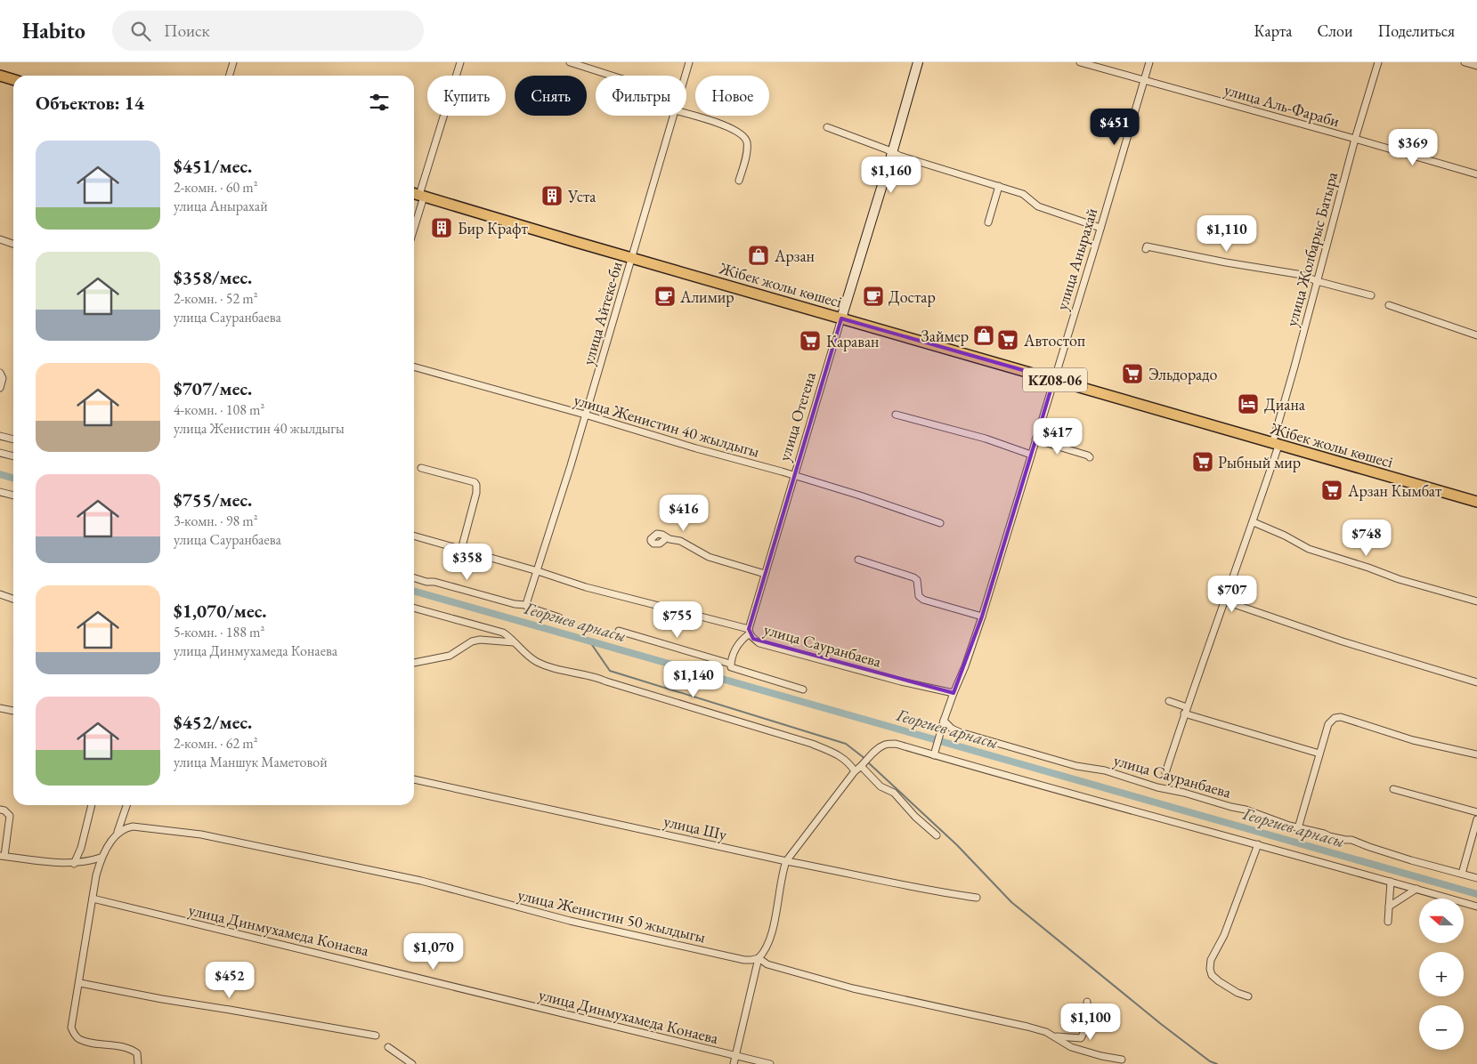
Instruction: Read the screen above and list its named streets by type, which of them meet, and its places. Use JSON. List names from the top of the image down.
{
  "streets": {
    "highway": ["Жібек жолы көшесі", "KZ08-06"],
    "main road": ["улица Отегена"],
    "street": [
      "улица Аль-Фараби",
      "улица Жолбарыс Батыра",
      "улица Анырахай",
      "улица Айтеке-би",
      "улица Женистин 40 жылдыгы",
      "улица Сауранбаева",
      "улица Шу",
      "улица Женистин 50 жылдыгы",
      "улица Динмухамеда Конаева"
    ]
  },
  "crossings": [
    ["улица Аль-Фараби", "улица Жолбарыс Батыра"],
    ["улица Аль-Фараби", "улица Анырахай"],
    ["улица Жолбарыс Батыра", "Жібек жолы көшесі"],
    ["улица Анырахай", "Жібек жолы көшесі"],
    ["улица Анырахай", "улица Сауранбаева"],
    ["Жібек жолы көшесі", "улица Айтеке-би"],
    ["Жібек жолы көшесі", "улица Отегена"],
    ["улица Айтеке-би", "улица Женистин 40 жылдыгы"],
    ["улица Айтеке-би", "улица Сауранбаева"],
    ["улица Отегена", "улица Женистин 40 жылдыгы"],
    ["улица Отегена", "улица Сауранбаева"]
  ],
  "water": ["Георгиев арнасы"],
  "places": {
    "building": ["Уста", "Бир Крафт"],
    "shop": ["Арзан", "Займер"],
    "cafe": ["Алимир", "Достар"],
    "supermarket": [
      "Автостоп",
      "Караван",
      "Эльдорадо",
      "Рыбный мир",
      "Арзан Кымбат"
    ],
    "hotel": ["Диана"]
  },
  "north": "left",
  "page": {
    "header": "Habito",
    "search": "Поиск",
    "nav": ["Карта", "Слои", "Поделиться"],
    "chip": [
      "Купить",
      "Снять",
      "Фильтры",
      "Новое"
    ],
    "heading": "Объектов: 14",
    "price": [
      "$451",
      "$369",
      "$1,160",
      "$1,110",
      "$417",
      "$416",
      "$748",
      "$358",
      "$707",
      "$755",
      "$1,140",
      "$1,070",
      "$452",
      "$1,100"
    ],
    "list": [
      {
        "name": "$451/мес.",
        "note": "2-комн. · 60 m² · улица Анырахай"
      },
      {
        "name": "$358/мес.",
        "note": "2-комн. · 52 m² · улица Сауранбаева"
      },
      {
        "name": "$707/мес.",
        "note": "4-комн. · 108 m² · улица Женистин 40 жылдыгы"
      },
      {
        "name": "$755/мес.",
        "note": "3-комн. · 98 m² · улица Сауранбаева"
      },
      {
        "name": "$1,070/мес.",
        "note": "5-комн. · 188 m² · улица Динмухамеда Конаева"
      },
      {
        "name": "$452/мес.",
        "note": "2-комн. · 62 m² · улица Маншук Маметовой"
      }
    ],
    "map_buttons": ["+", "−"]
  }
}
